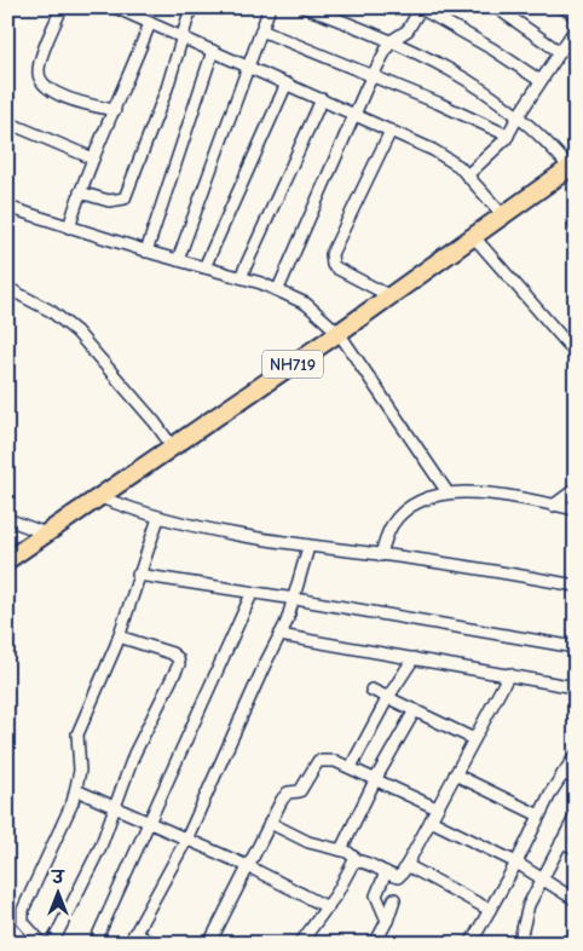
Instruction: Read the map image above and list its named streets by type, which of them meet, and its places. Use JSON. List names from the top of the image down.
{
  "streets": {
    "highway": ["NH719"]
  },
  "north": "top"
}
